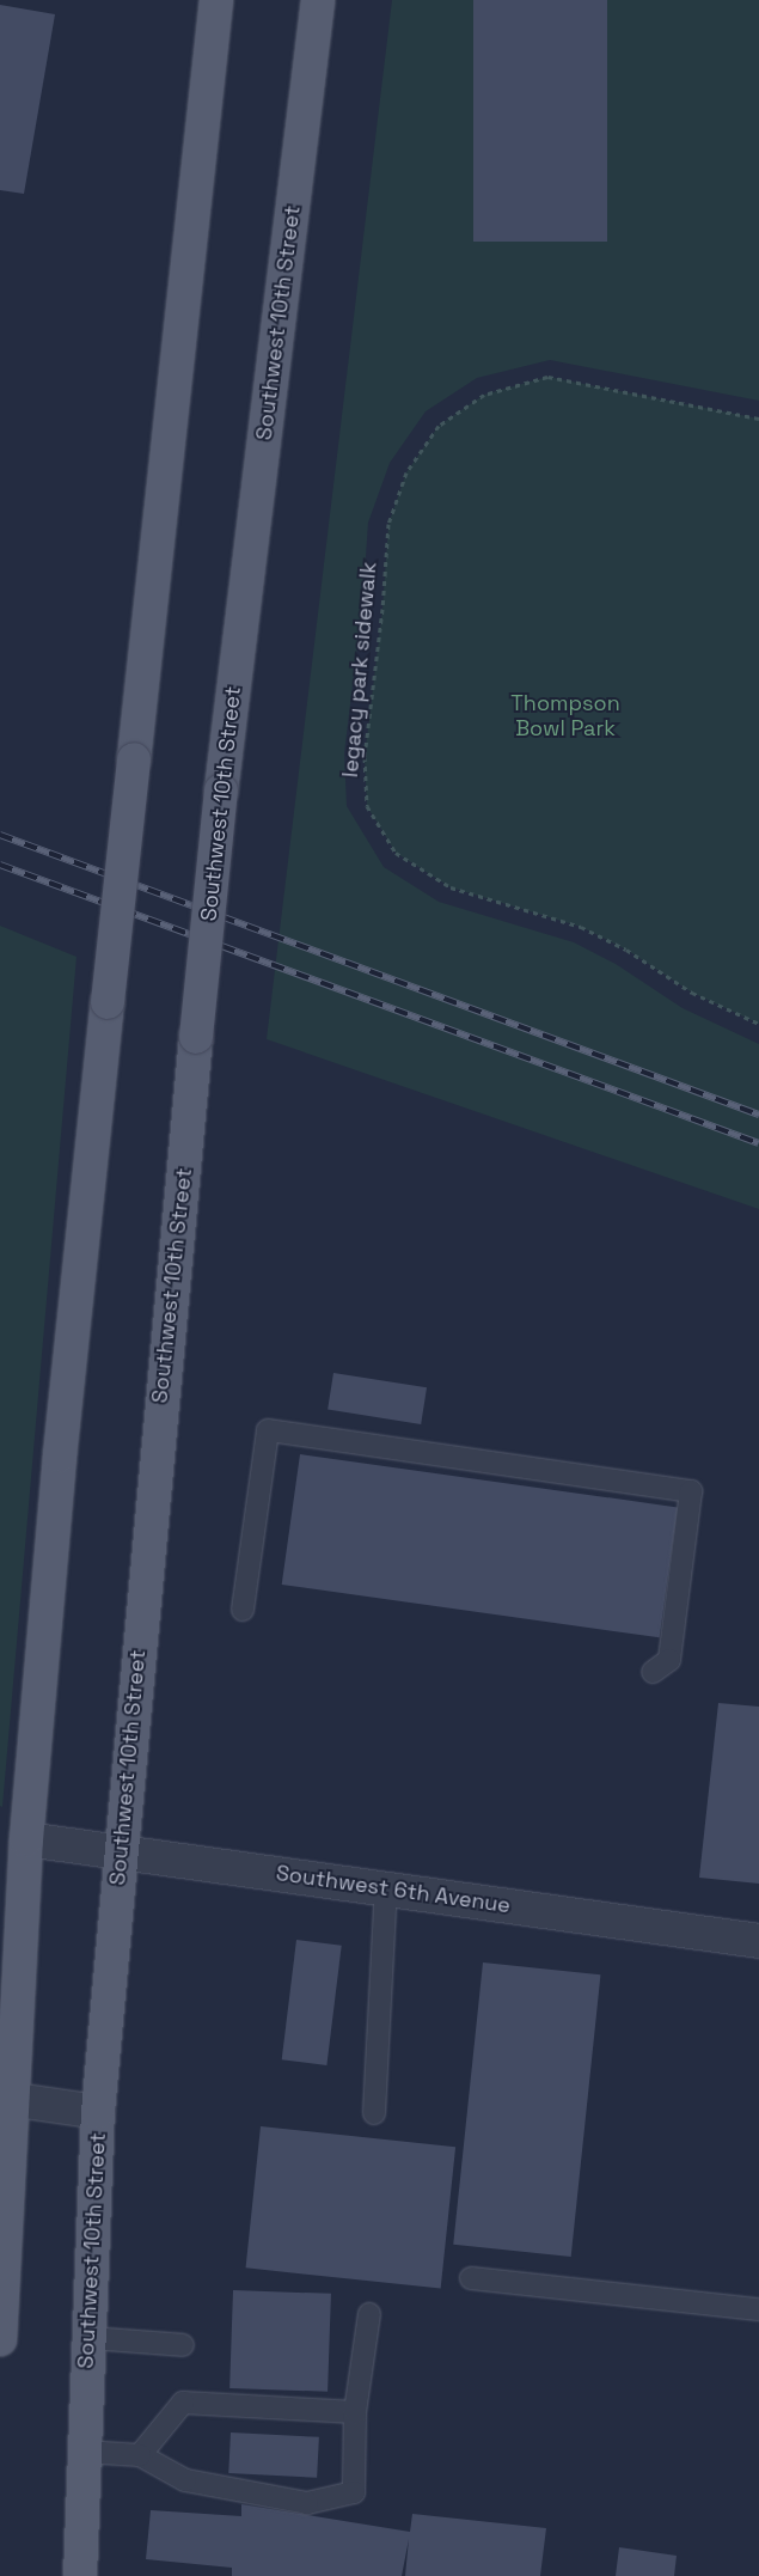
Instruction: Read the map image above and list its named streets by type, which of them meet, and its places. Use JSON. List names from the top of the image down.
{
  "streets": {
    "main road": ["Southwest 10th Street"],
    "street": ["Southwest 6th Avenue"],
    "path": ["legacy park sidewalk"]
  },
  "crossings": [
    ["Southwest 10th Street", "Southwest 6th Avenue"]
  ],
  "parks": ["Thompson Bowl Park"]
}
